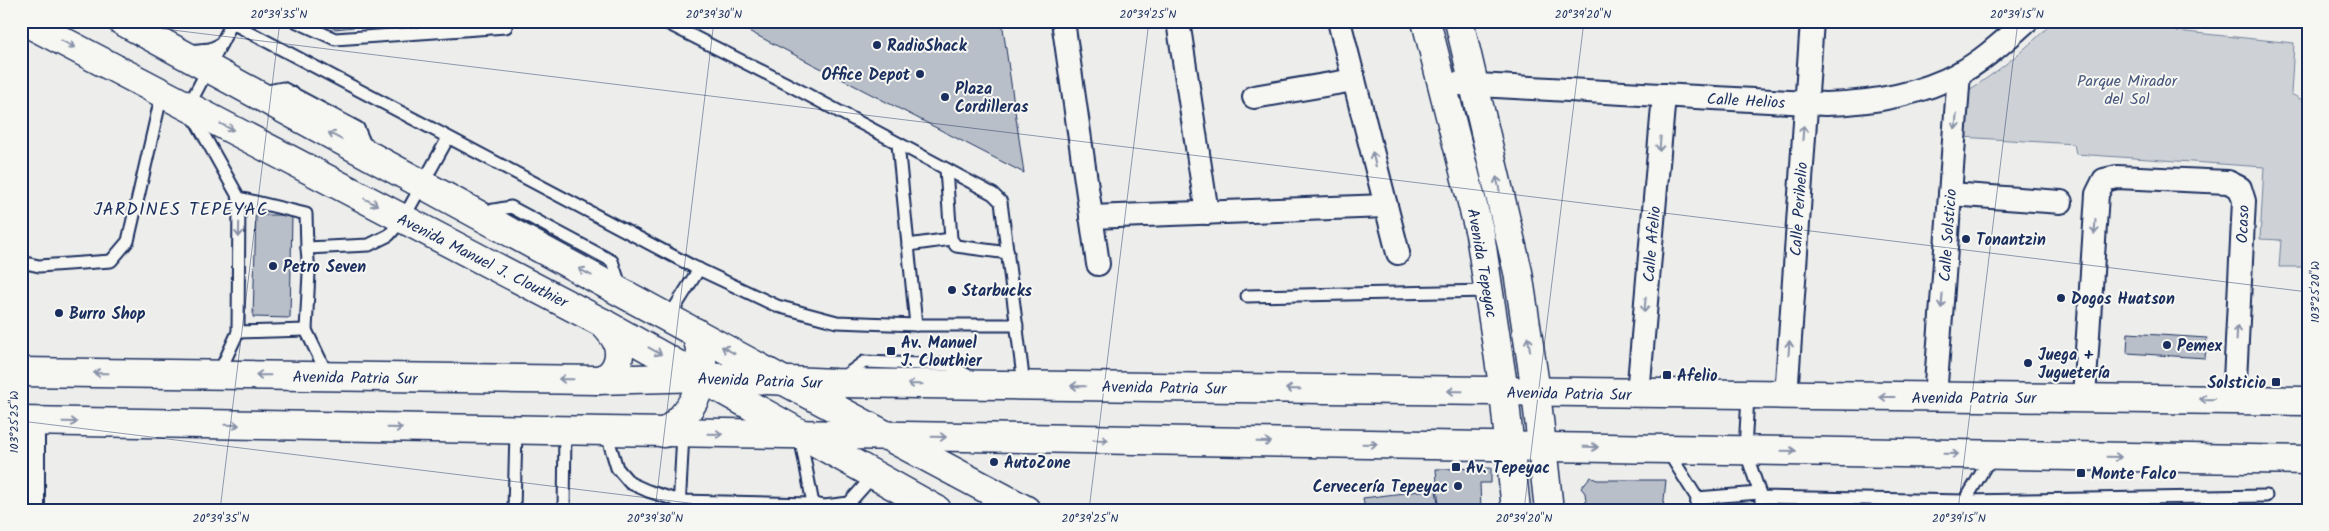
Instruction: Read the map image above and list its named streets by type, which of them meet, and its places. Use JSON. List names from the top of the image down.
{
  "streets": {
    "main road": ["Avenida Manuel J. Clouthier", "Avenida Tepeyac", "Avenida Patria Sur"],
    "street": [
      "Calle Helios",
      "Calle Perihelio",
      "Ocaso",
      "Calle Solsticio",
      "Calle Afelio"
    ]
  },
  "crossings": [
    ["Calle Helios", "Calle Perihelio"],
    ["Calle Helios", "Calle Solsticio"],
    ["Calle Helios", "Calle Afelio"],
    ["Calle Helios", "Avenida Tepeyac"],
    ["Calle Perihelio", "Avenida Patria Sur"],
    ["Ocaso", "Avenida Patria Sur"],
    ["Calle Solsticio", "Avenida Patria Sur"],
    ["Calle Afelio", "Avenida Patria Sur"],
    ["Avenida Manuel J. Clouthier", "Avenida Patria Sur"],
    ["Avenida Tepeyac", "Avenida Patria Sur"]
  ],
  "one_way": ["Calle Perihelio", "Calle Solsticio", "Calle Afelio"],
  "districts": ["JARDINES TEPEYAC"],
  "parks": ["Parque Mirador del Sol"],
  "places": {
    "other": [
      "RadioShack",
      "Office Depot",
      "Plaza Cordilleras",
      "Tonantzin",
      "Petro Seven",
      "Starbucks",
      "Dogos Huatson",
      "Burro Shop",
      "Pemex",
      "Juega + Juguetería",
      "AutoZone",
      "Cervecería Tepeyac"
    ],
    "transit": [
      "Av. Manuel J. Clouthier",
      "Afelio",
      "Solsticio",
      "Av. Tepeyac",
      "Monte Falco"
    ]
  },
  "coordinates": [
    "20°39'35\"N",
    "20°39'30\"N",
    "20°39'25\"N",
    "20°39'20\"N",
    "20°39'15\"N",
    "103°25'20\"W",
    "103°25'25\"W"
  ]
}
